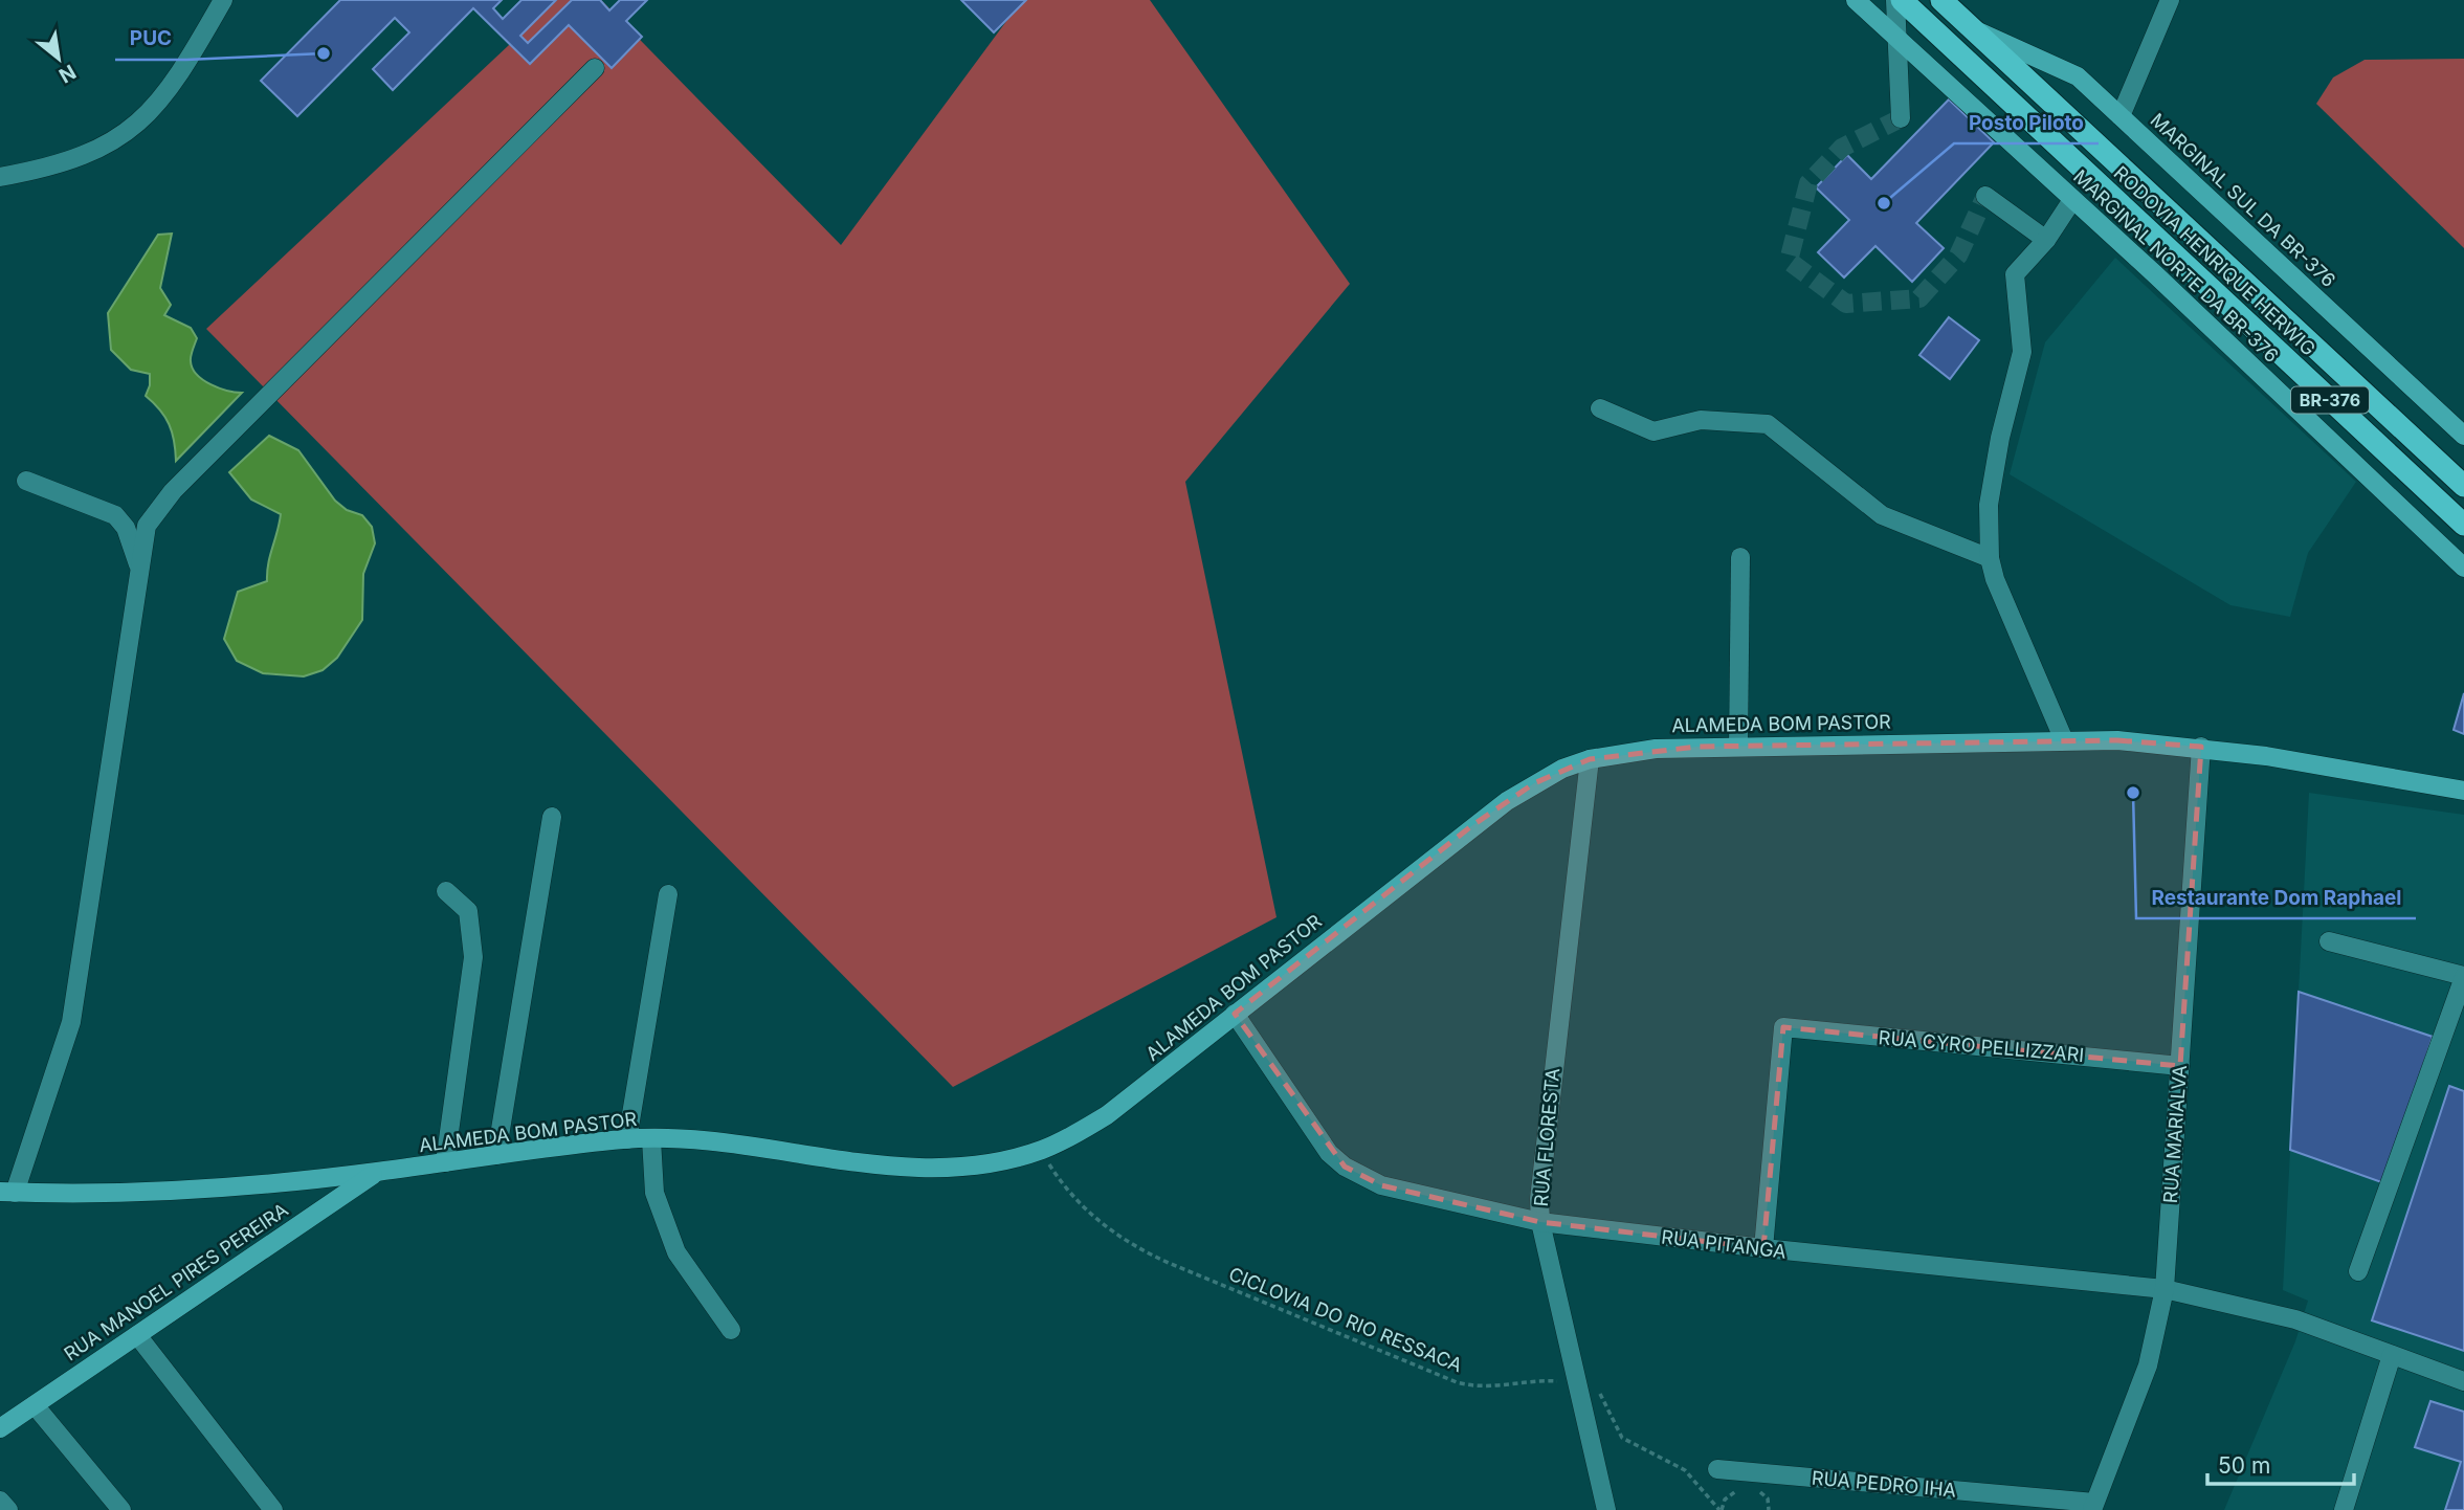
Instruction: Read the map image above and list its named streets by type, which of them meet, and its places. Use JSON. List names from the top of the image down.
{
  "streets": {
    "highway": ["RODOVIA HENRIQUE HERWIG", "BR-376"],
    "main road": [
      "MARGINAL SUL DA BR-376",
      "MARGINAL NORTE DA BR-376",
      "ALAMEDA BOM PASTOR",
      "RUA MANOEL PIRES PEREIRA"
    ],
    "street": [
      "RUA CYRO PELLIZZARI",
      "RUA MARIALVA",
      "RUA FLORESTA",
      "RUA PITANGA",
      "RUA PEDRO IHA"
    ],
    "path": ["CICLOVIA DO RIO RESSACA"]
  },
  "crossings": [
    ["MARGINAL SUL DA BR-376", "RODOVIA HENRIQUE HERWIG"],
    ["ALAMEDA BOM PASTOR", "RUA MARIALVA"],
    ["ALAMEDA BOM PASTOR", "RUA FLORESTA"],
    ["ALAMEDA BOM PASTOR", "RUA PITANGA"],
    ["ALAMEDA BOM PASTOR", "RUA MANOEL PIRES PEREIRA"],
    ["ALAMEDA BOM PASTOR", "CICLOVIA DO RIO RESSACA"],
    ["RUA CYRO PELLIZZARI", "RUA MARIALVA"],
    ["RUA CYRO PELLIZZARI", "RUA PITANGA"],
    ["RUA MARIALVA", "RUA PITANGA"],
    ["RUA MARIALVA", "RUA PEDRO IHA"],
    ["RUA FLORESTA", "RUA PITANGA"],
    ["RUA FLORESTA", "CICLOVIA DO RIO RESSACA"]
  ],
  "places": ["PUC", "Posto Piloto", "Restaurante Dom Raphael"],
  "scale_bar": "50 m",
  "north": "bottom right"
}
